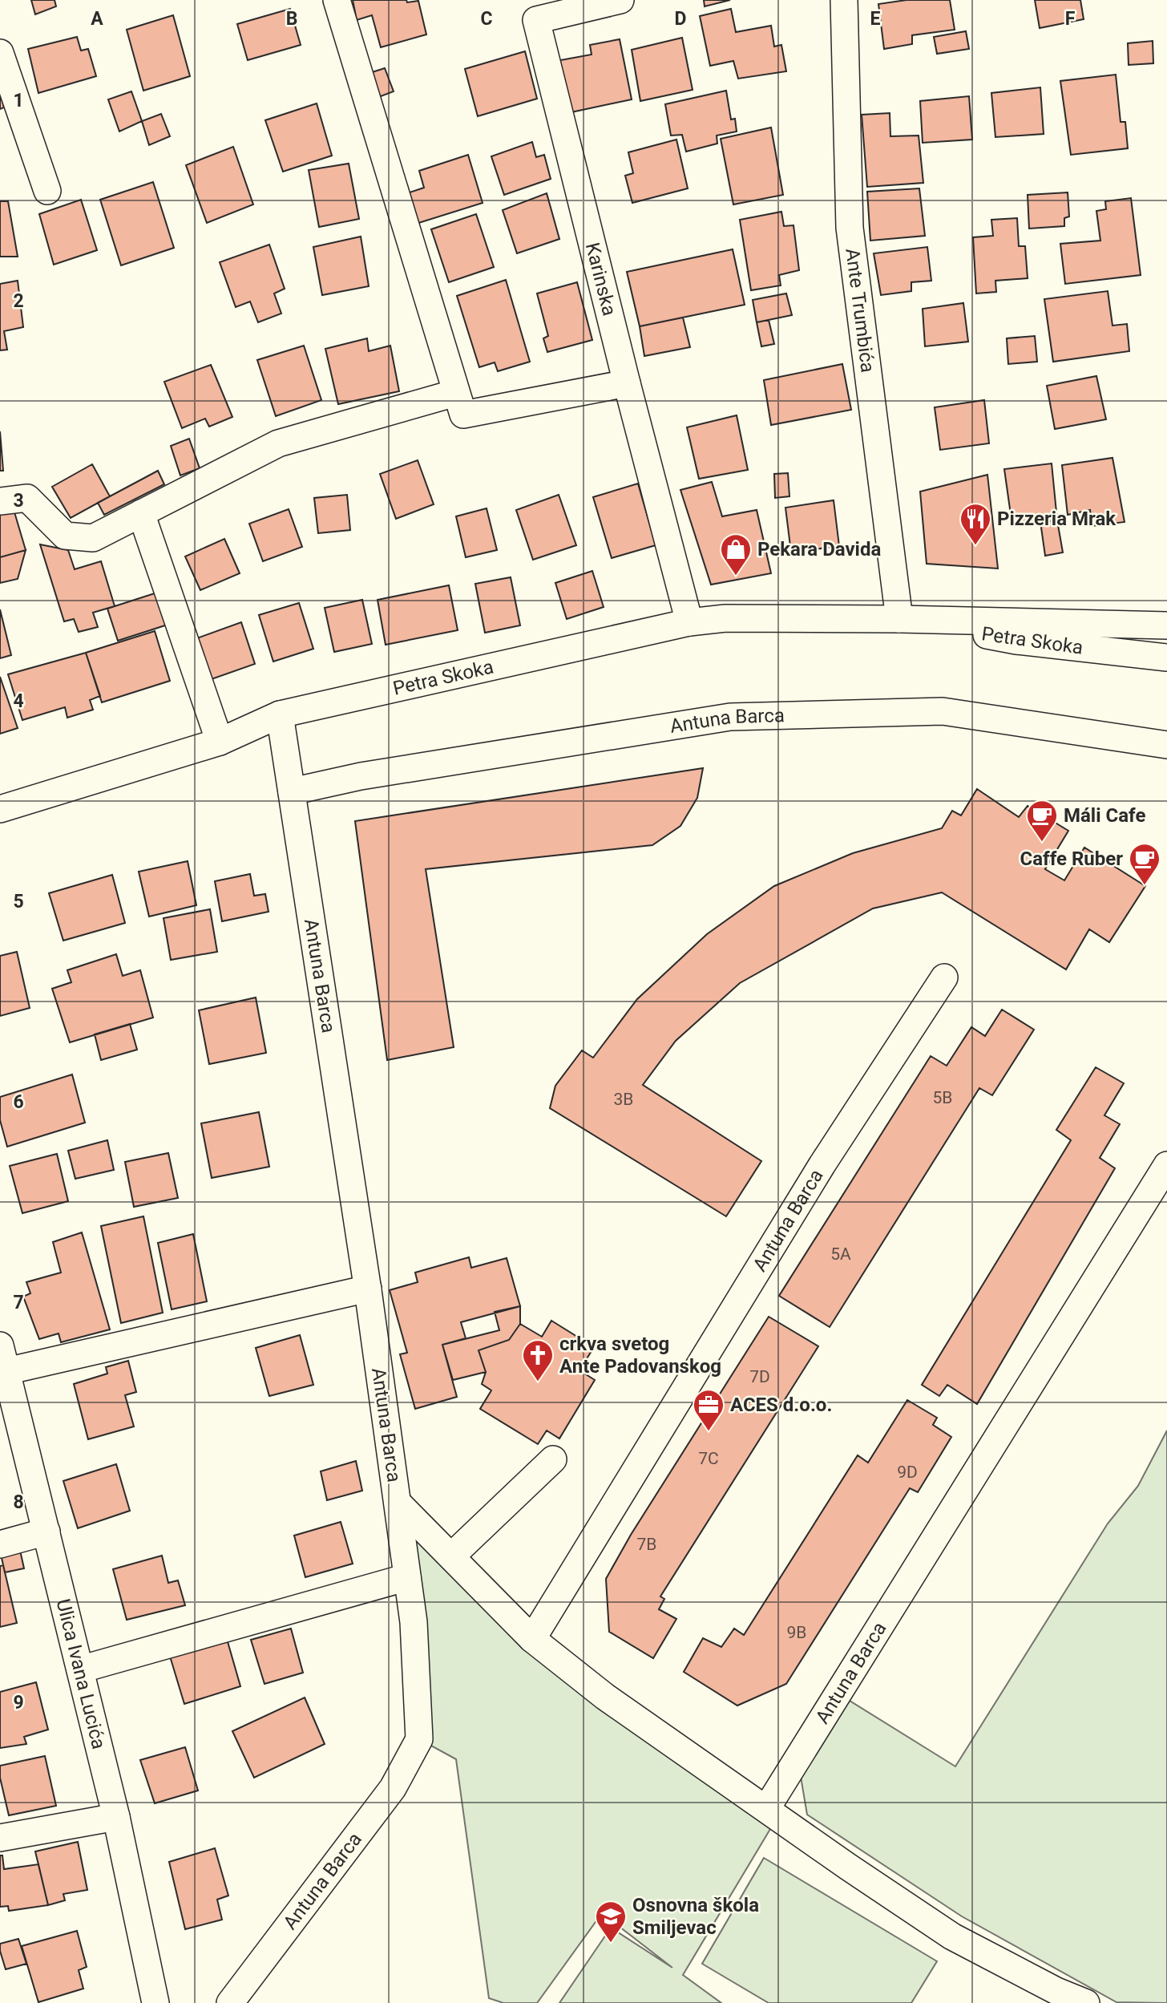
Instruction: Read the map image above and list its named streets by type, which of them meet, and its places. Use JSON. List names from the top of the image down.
{
  "streets": {
    "street": [
      "Karinska",
      "Ante Trumbića",
      "Petra Skoka",
      "Antuna Barca",
      "Ulica Ivana Lucića"
    ]
  },
  "crossings": [
    ["Karinska", "Petra Skoka"],
    ["Ante Trumbića", "Petra Skoka"],
    ["Petra Skoka", "Antuna Barca"]
  ],
  "places": {
    "restaurant": ["Pizzeria Mrak"],
    "shop": ["Pekara Davida"],
    "cafe": ["Máli Cafe", "Caffe Ruber"],
    "church": ["crkva svetog Ante Padovanskog"],
    "office": ["ACES d.o.o."],
    "school or university": ["Osnovna škola Smiljevac"]
  },
  "house_numbers": [
    "5B",
    "3B",
    "5A",
    "7D",
    "7C",
    "9D",
    "7B",
    "9B"
  ],
  "grid": {
    "columns": [
      "A",
      "B",
      "C",
      "D",
      "E",
      "F"
    ],
    "rows": [
      "1",
      "2",
      "3",
      "4",
      "5",
      "6",
      "7",
      "8",
      "9"
    ]
  }
}
